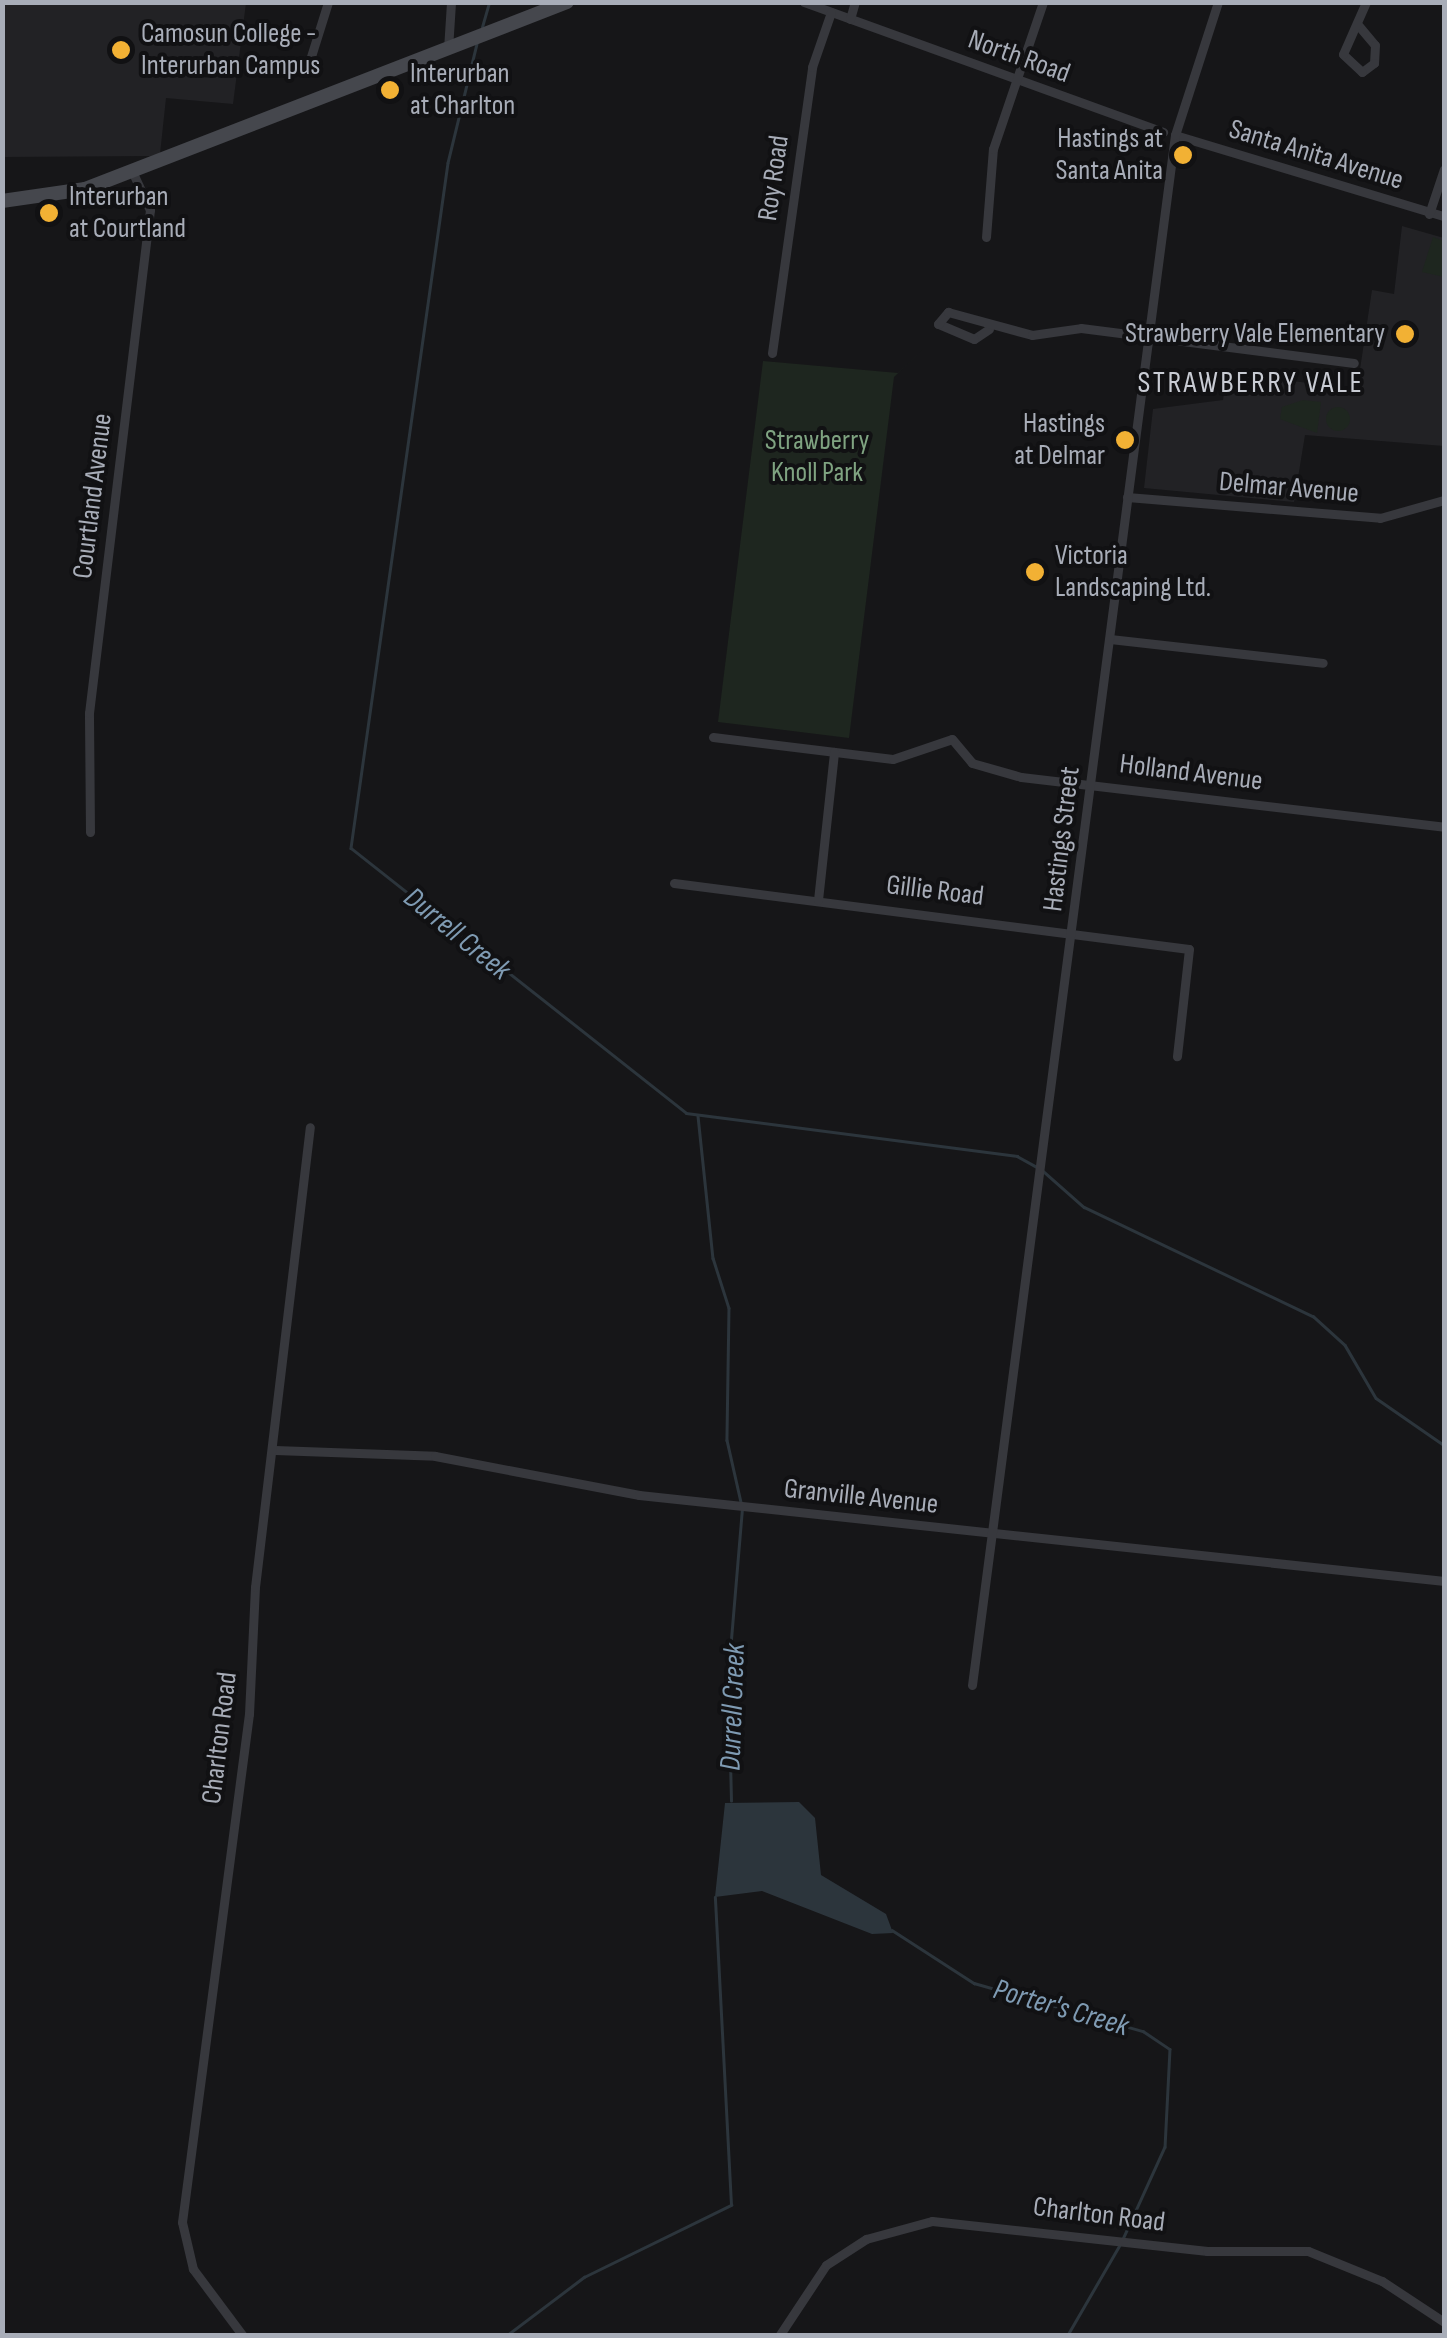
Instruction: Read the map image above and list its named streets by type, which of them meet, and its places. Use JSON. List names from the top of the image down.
{
  "streets": {
    "street": [
      "North Road",
      "Santa Anita Avenue",
      "Roy Road",
      "Delmar Avenue",
      "Courtland Avenue",
      "Holland Avenue",
      "Hastings Street",
      "Gillie Road",
      "Granville Avenue",
      "Charlton Road"
    ]
  },
  "crossings": [
    ["North Road", "Roy Road"],
    ["Santa Anita Avenue", "Hastings Street"],
    ["Delmar Avenue", "Hastings Street"],
    ["Holland Avenue", "Hastings Street"],
    ["Hastings Street", "Gillie Road"],
    ["Hastings Street", "Granville Avenue"],
    ["Granville Avenue", "Charlton Road"]
  ],
  "districts": ["STRAWBERRY VALE"],
  "water": ["Durrell Creek", "Porter's Creek"],
  "parks": ["Strawberry Knoll Park"],
  "places": [
    "Camosun College - Interurban Campus",
    "Interurban at Charlton",
    "Hastings at Santa Anita",
    "Interurban at Courtland",
    "Strawberry Vale Elementary",
    "Hastings at Delmar",
    "Victoria Landscaping Ltd."
  ]
}
